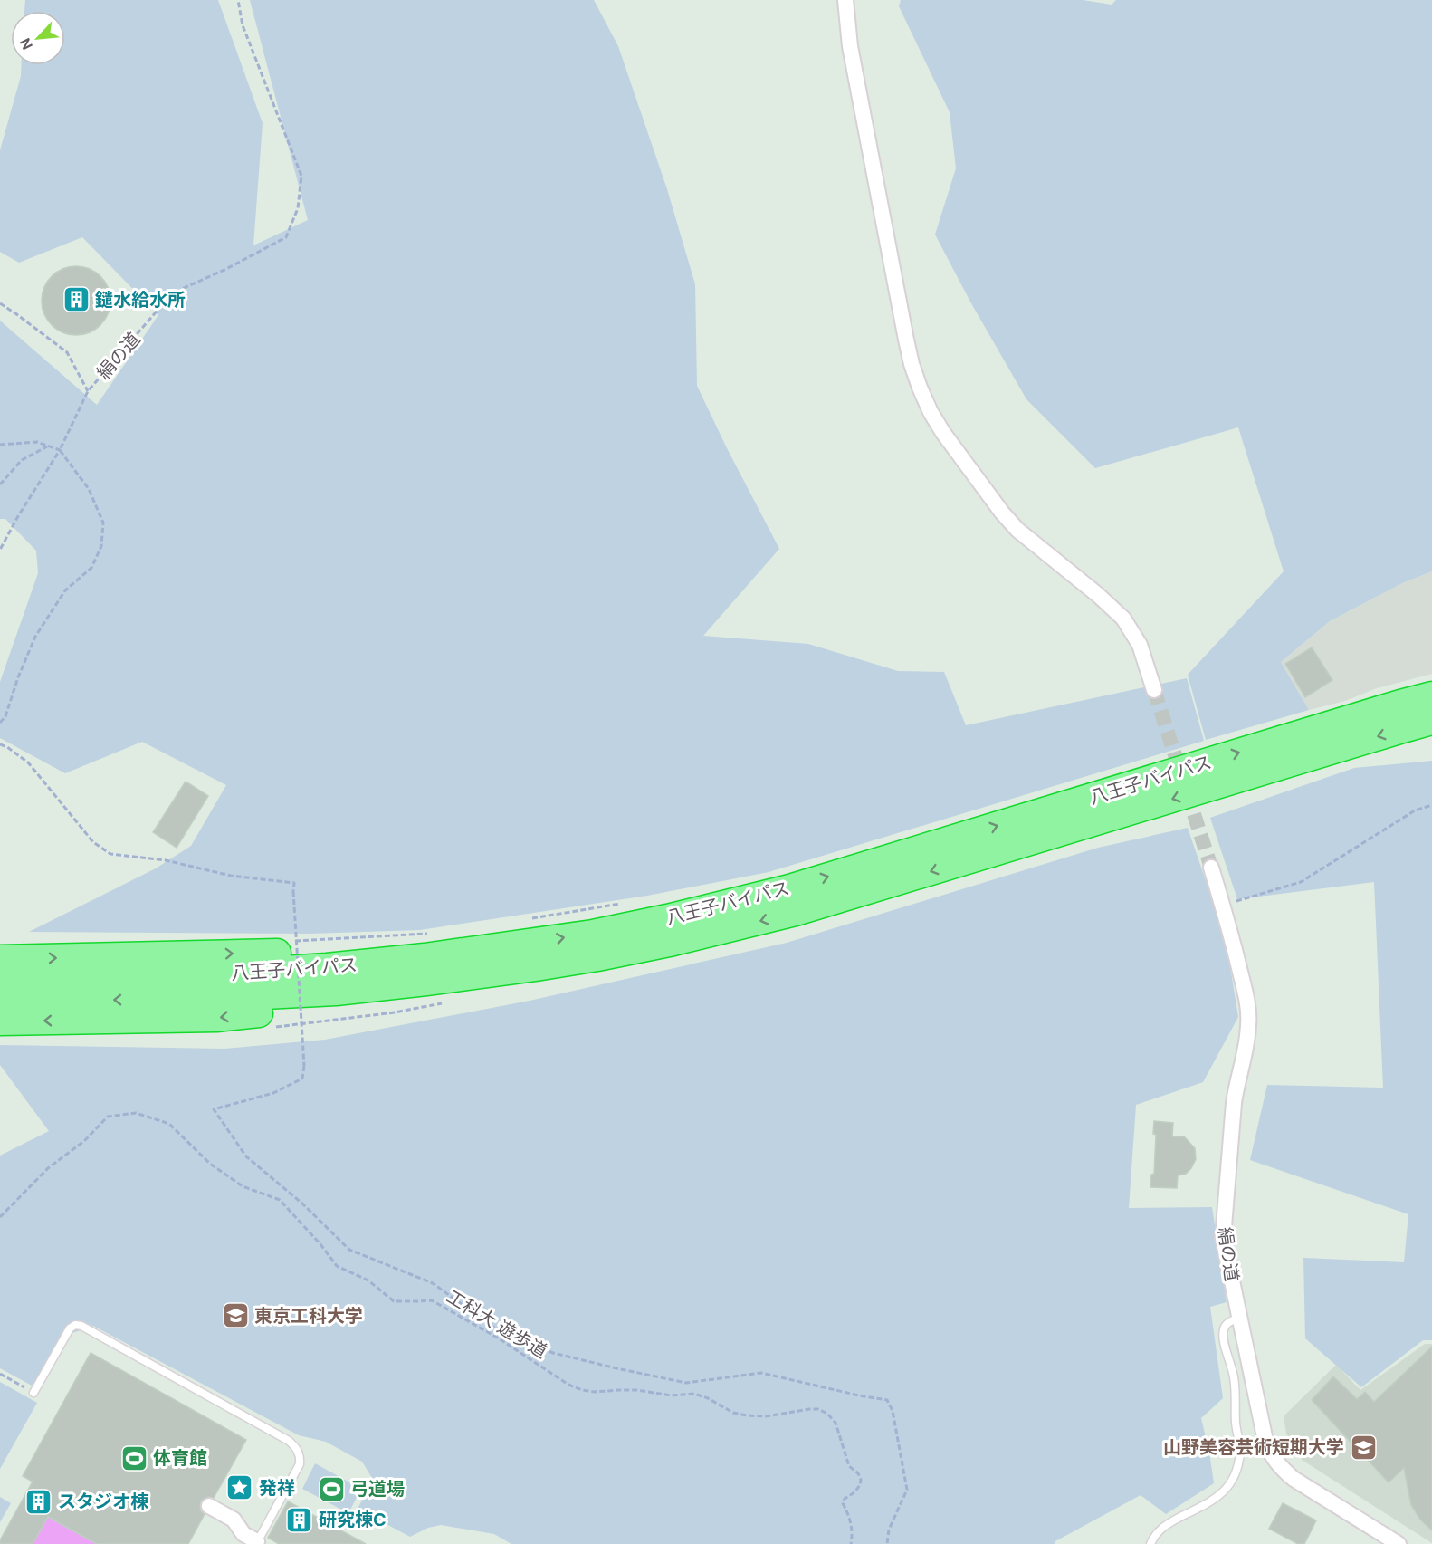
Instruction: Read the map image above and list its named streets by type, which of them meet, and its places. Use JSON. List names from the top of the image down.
{
  "streets": {
    "highway": ["八王子バイパス"],
    "street": ["絹の道"],
    "path": ["工科大 遊歩道"]
  },
  "places": {
    "building": ["鑓水給水所", "スタジオ棟", "研究棟C"],
    "school or university": ["東京工科大学", "山野美容芸術短期大学"],
    "sports": ["体育館", "弓道場"],
    "place": ["発祥"]
  },
  "north": "bottom left"
}
